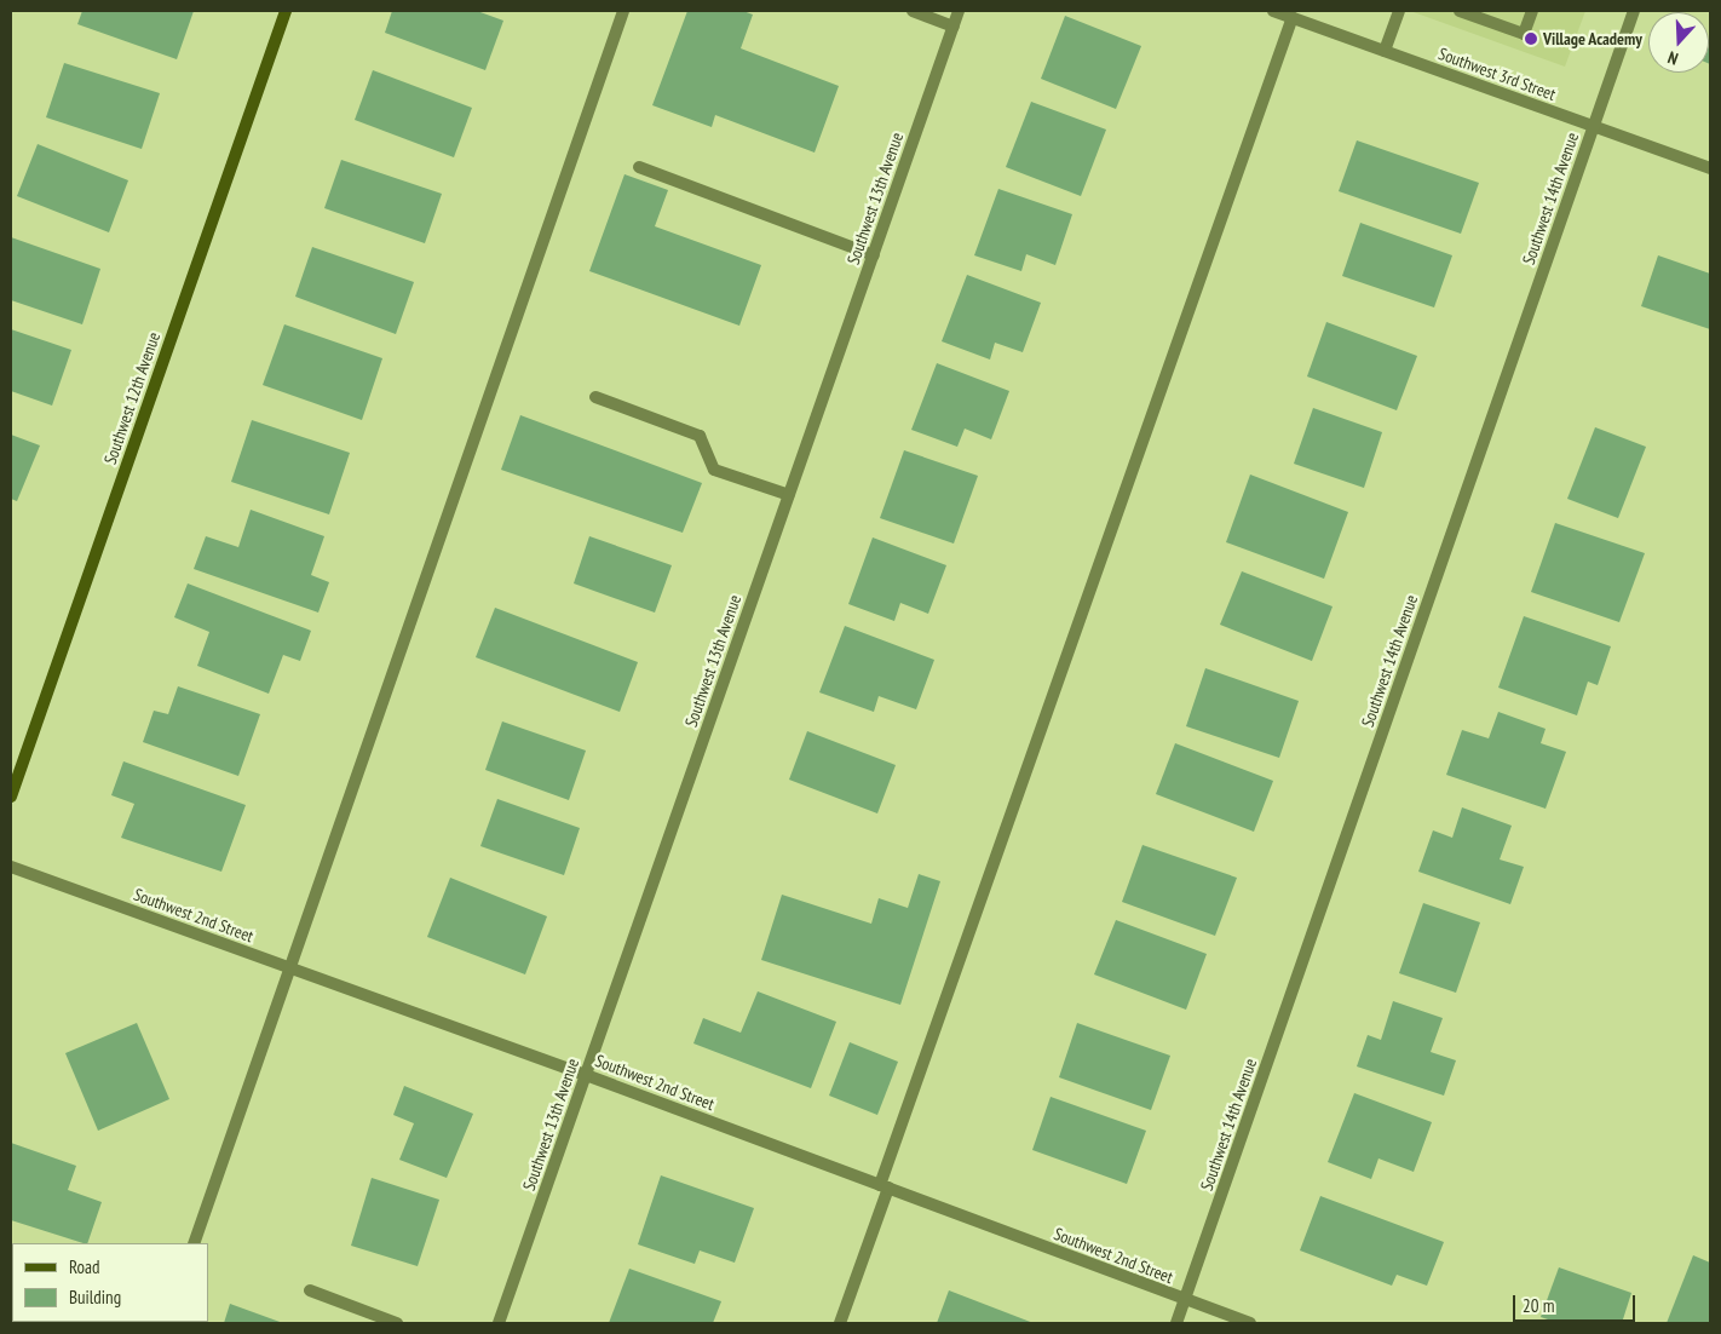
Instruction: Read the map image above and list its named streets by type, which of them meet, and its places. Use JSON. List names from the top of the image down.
{
  "streets": {
    "street": [
      "Southwest 3rd Street",
      "Southwest 13th Avenue",
      "Southwest 14th Avenue",
      "Southwest 12th Avenue",
      "Southwest 2nd Street"
    ]
  },
  "crossings": [
    ["Southwest 3rd Street", "Southwest 14th Avenue"],
    ["Southwest 13th Avenue", "Southwest 2nd Street"],
    ["Southwest 14th Avenue", "Southwest 2nd Street"]
  ],
  "places": ["Village Academy"],
  "legend": ["Road", "Building"],
  "scale_bar": "20 m",
  "north": "bottom"
}
